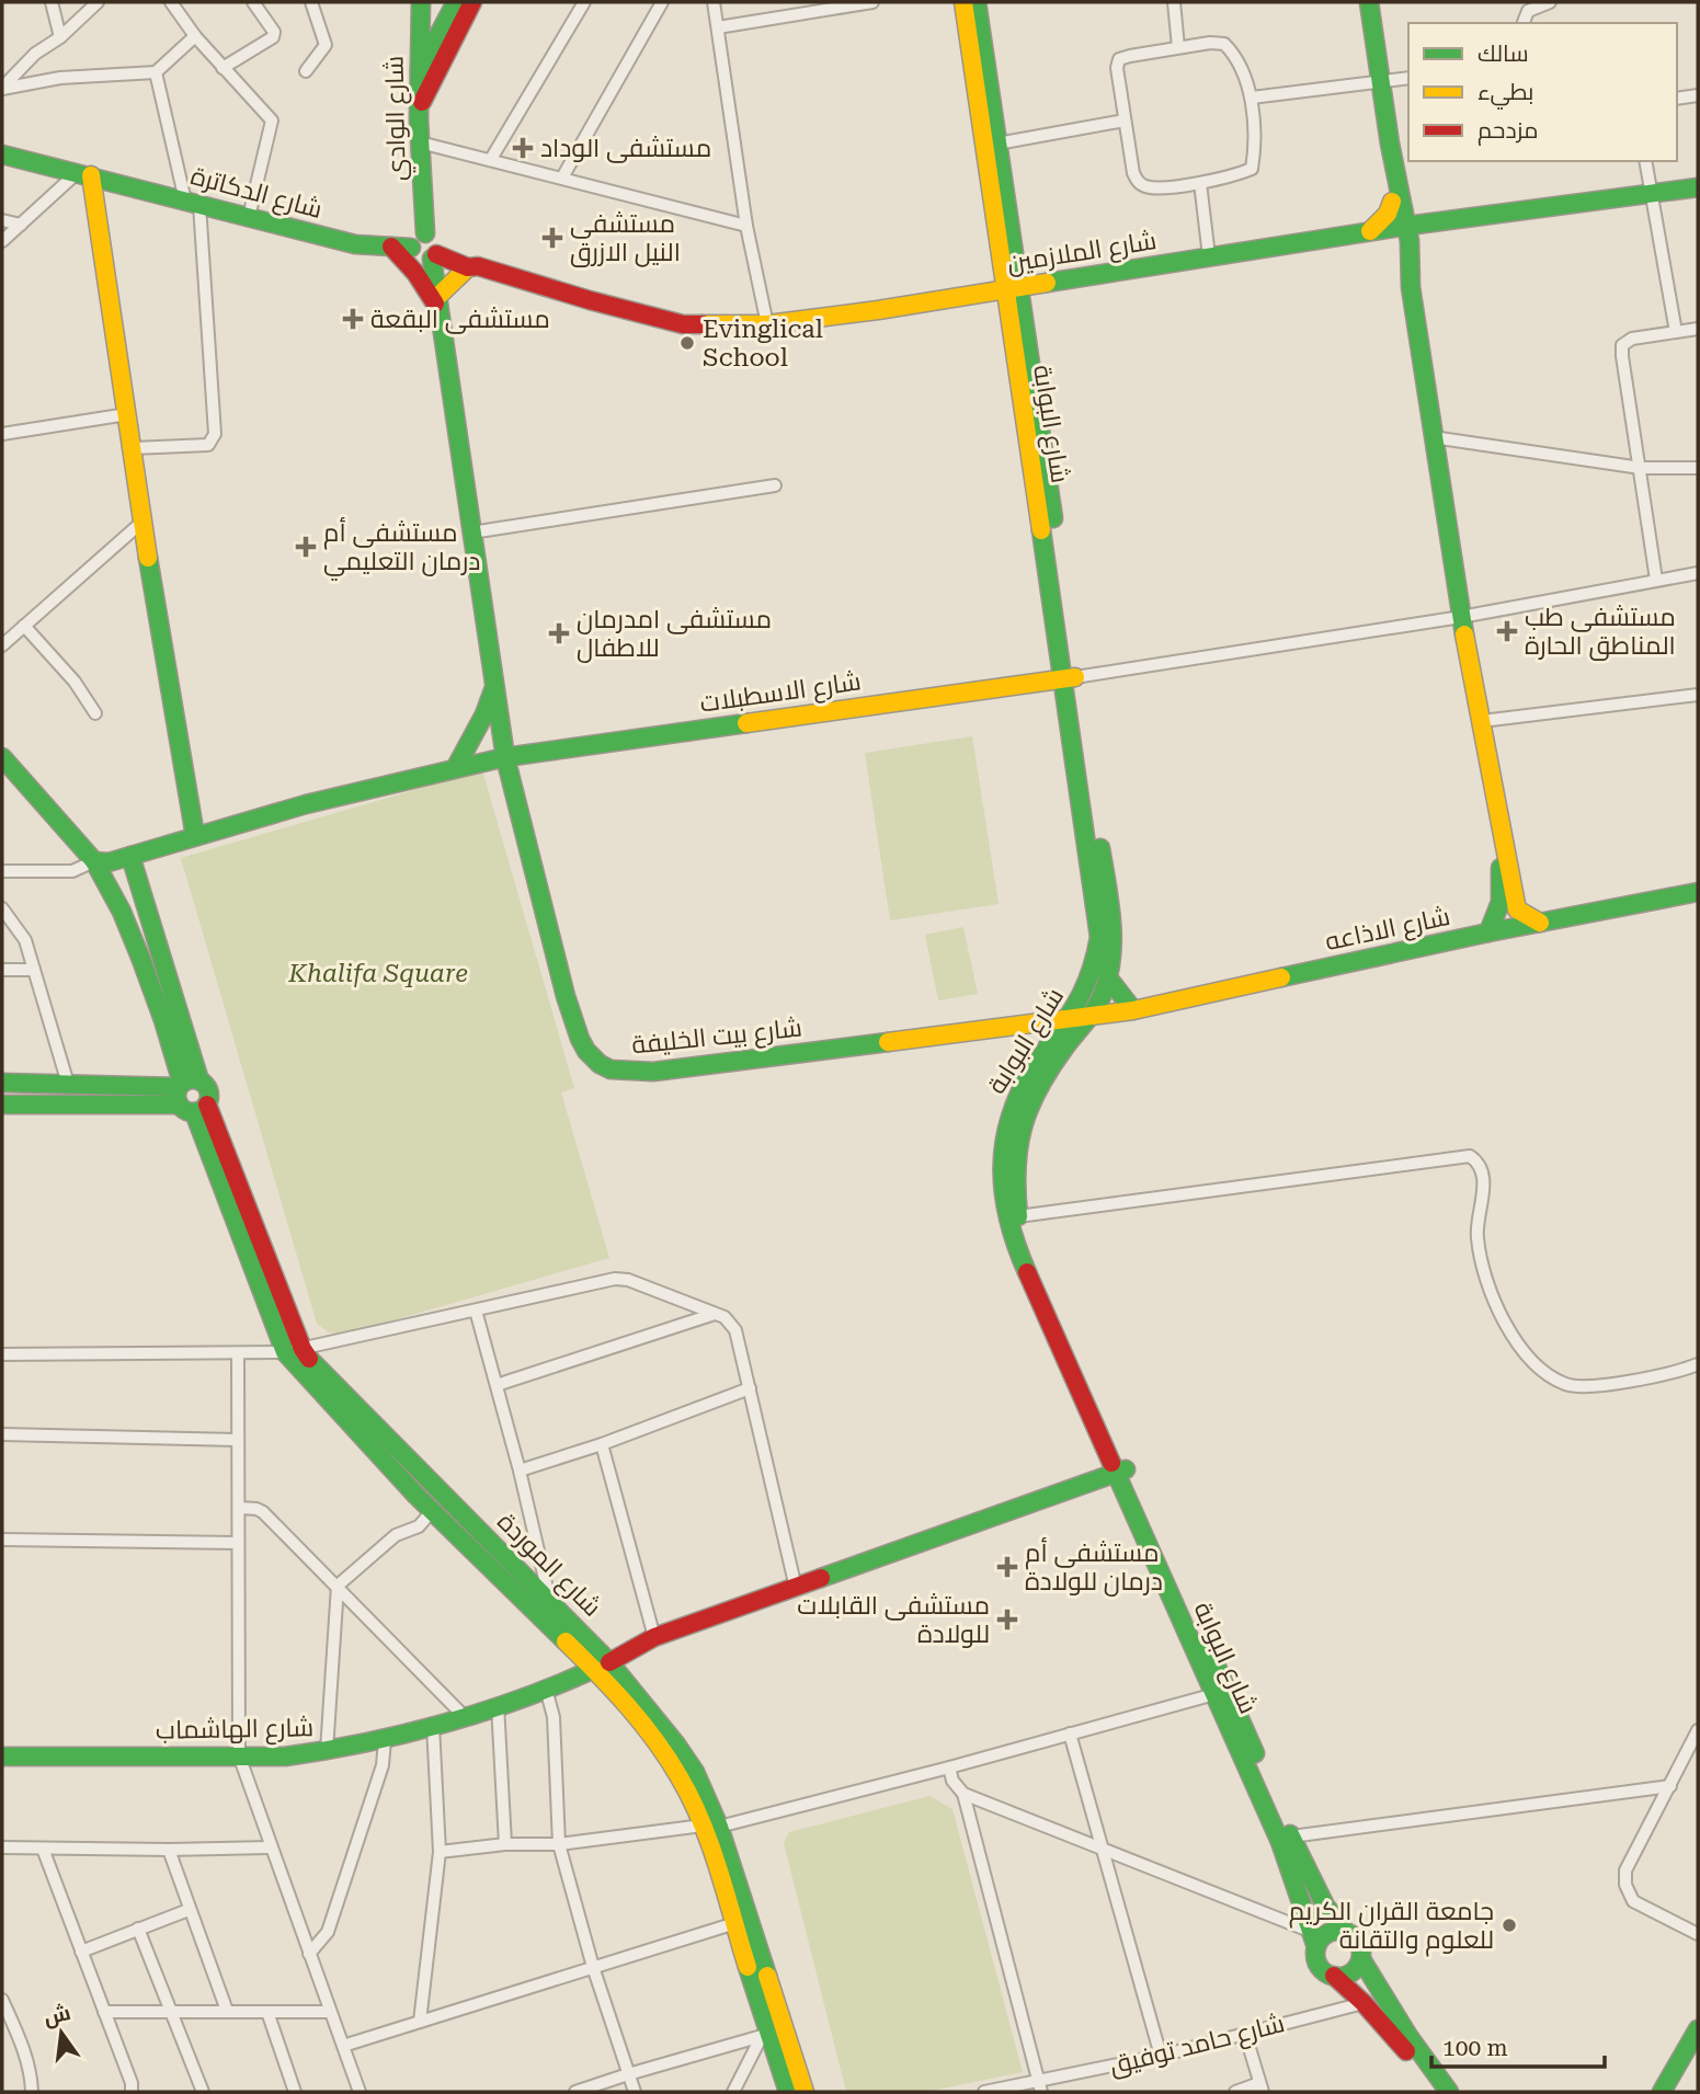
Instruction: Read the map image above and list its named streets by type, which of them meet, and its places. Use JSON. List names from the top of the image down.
{
  "streets": {
    "main road": [
      "شارع الوادي",
      "شارع الدكاترة",
      "شارع الملازمين",
      "شارع البوابة",
      "شارع الاسطبلات",
      "شارع الاذاعه",
      "شارع بيت الخليفة",
      "شارع الموردة",
      "شارع الهاشماب"
    ],
    "street": ["شارع حامد توفيق"]
  },
  "crossings": [
    ["شارع الوادي", "شارع الدكاترة"],
    ["شارع الوادي", "شارع الملازمين"],
    ["شارع الوادي", "شارع بيت الخليفة"],
    ["شارع الدكاترة", "شارع الملازمين"],
    ["شارع الدكاترة", "شارع بيت الخليفة"],
    ["شارع الملازمين", "شارع البوابة"],
    ["شارع الملازمين", "شارع بيت الخليفة"],
    ["شارع البوابة", "شارع الاسطبلات"],
    ["شارع البوابة", "شارع الاذاعه"],
    ["شارع البوابة", "شارع بيت الخليفة"],
    ["شارع البوابة", "شارع الهاشماب"],
    ["شارع الاسطبلات", "شارع بيت الخليفة"],
    ["شارع الاذاعه", "شارع بيت الخليفة"],
    ["شارع الموردة", "شارع الهاشماب"]
  ],
  "parks": ["Khalifa Square"],
  "places": {
    "health": [
      "مستشفى الوداد",
      "مستشفى النيل الازرق",
      "مستشفى البقعة",
      "مستشفى أم درمان التعليمي",
      "مستشفى طب المناطق الحارة",
      "مستشفى امدرمان للاطفال",
      "مستشفى أم درمان للولادة",
      "مستشفى القابلات للولادة"
    ],
    "other": ["Evinglical School", "جامعة القران الكريم للعلوم والتقانة"]
  },
  "legend": ["سالك", "بطيء", "مزدحم"],
  "scale_bar": "100 m",
  "north": "top"
}
